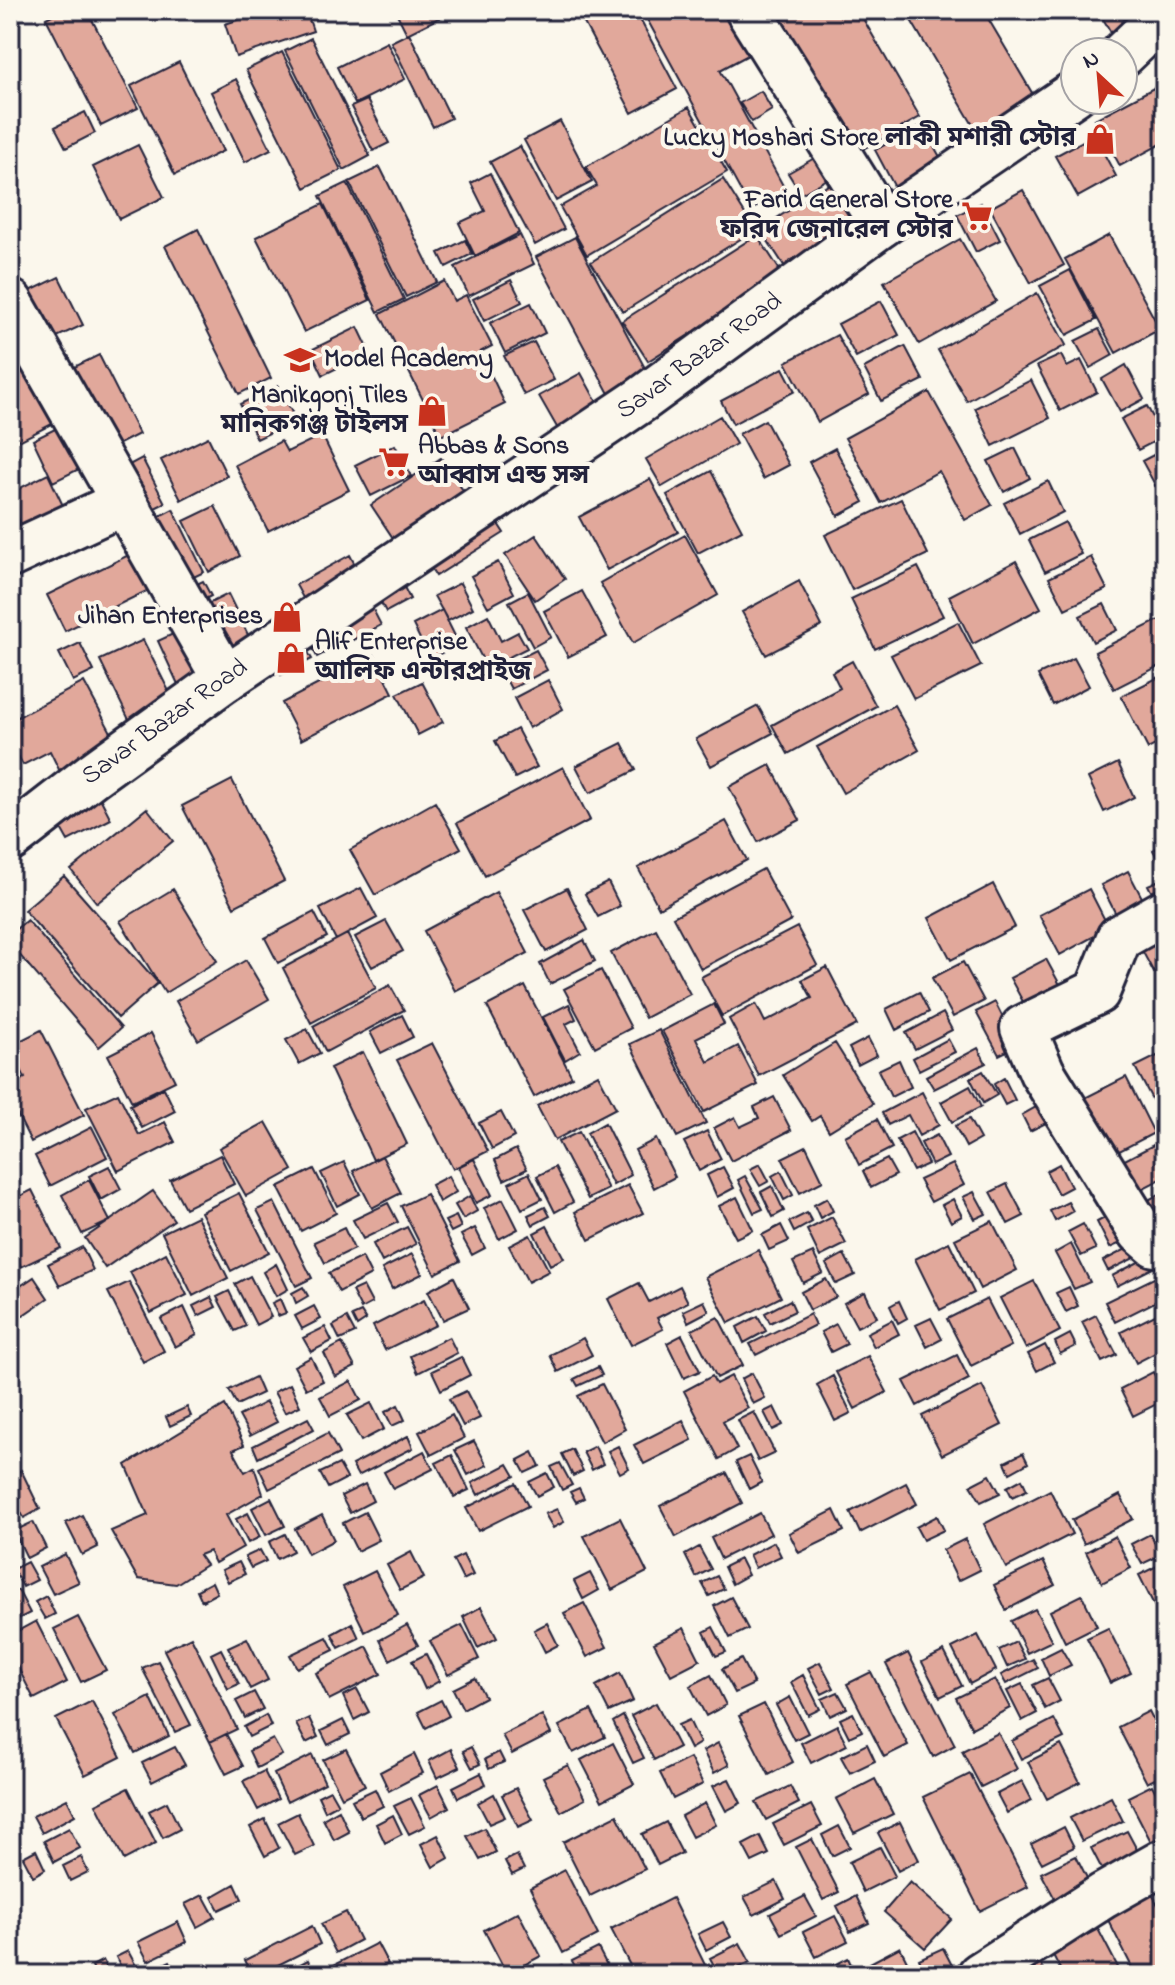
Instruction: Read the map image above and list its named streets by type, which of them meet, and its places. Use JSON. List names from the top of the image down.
{
  "streets": {
    "street": ["Savar Bazar Road"]
  },
  "places": {
    "shop": [
      "Lucky Moshari Store লাকী মশারী স্টোর",
      "Manikgonj Tiles মানিকগঞ্জ টাইলস",
      "Jihan Enterprises",
      "Alif Enterprise আলিফ এন্টারপ্রাইজ"
    ],
    "supermarket": ["Farid General Store ফরিদ জেনারেল স্টোর", "Abbas & Sons আব্বাস এন্ড সন্স"],
    "school or university": ["Model Academy"]
  },
  "north": "top left"
}
